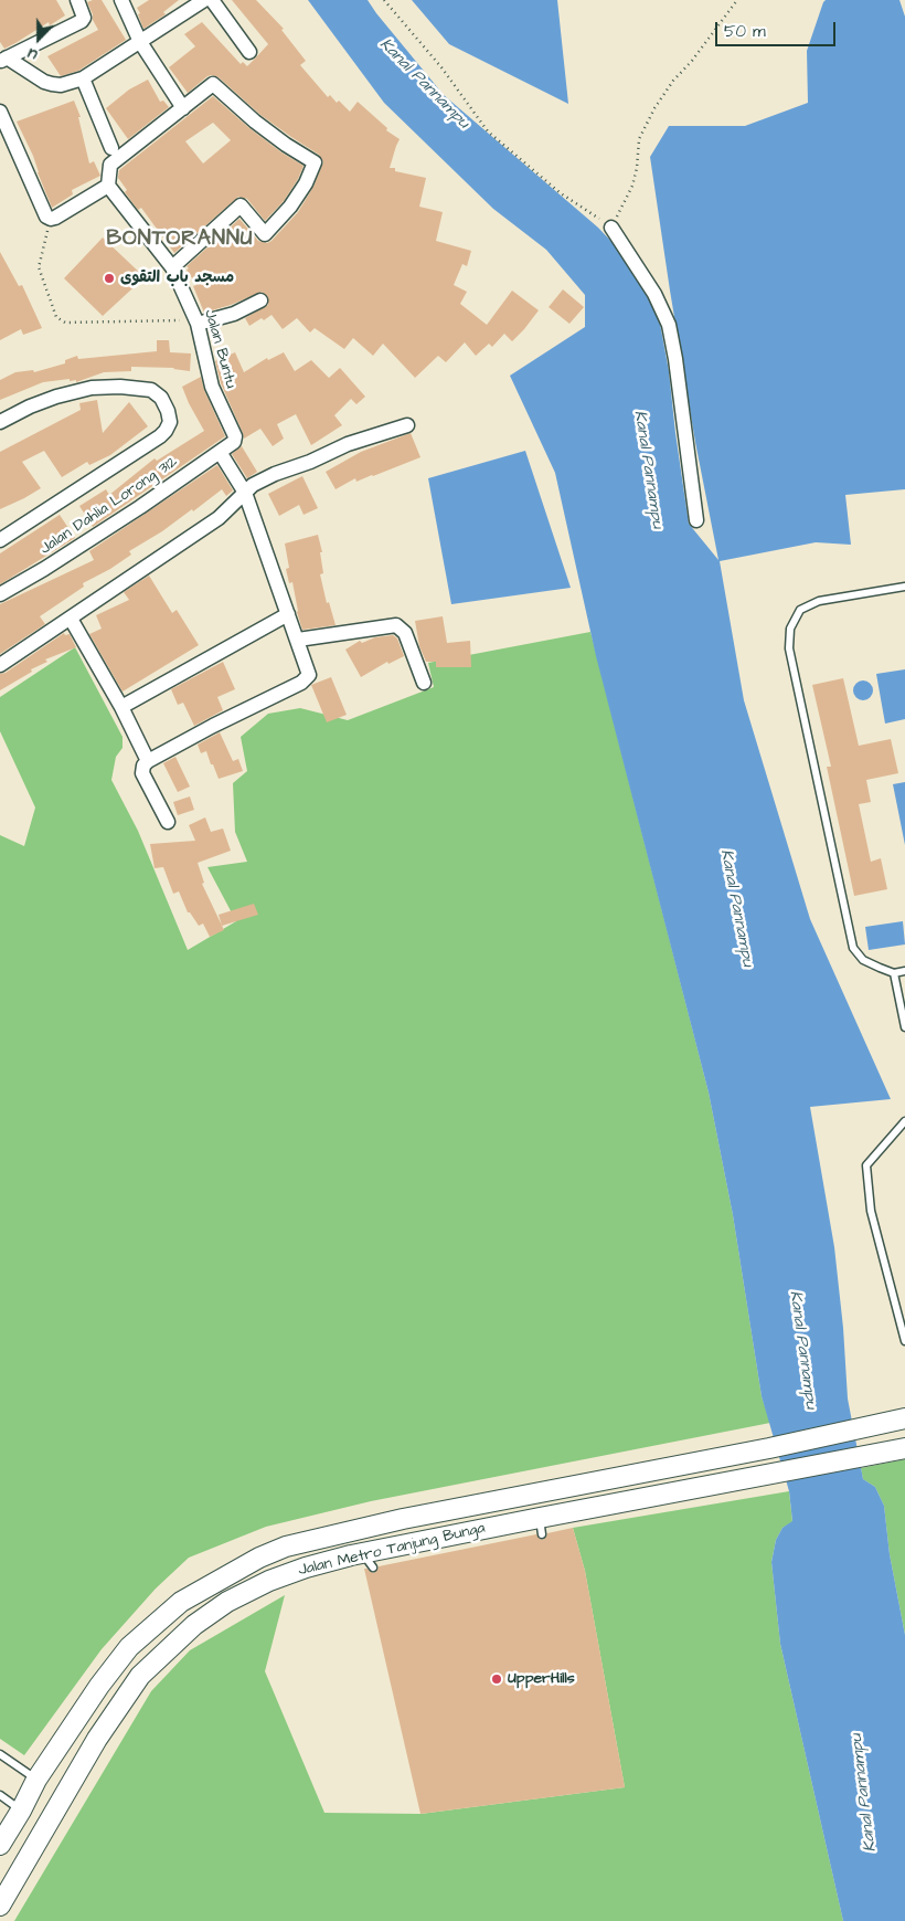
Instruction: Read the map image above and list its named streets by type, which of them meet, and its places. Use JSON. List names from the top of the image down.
{
  "streets": {
    "main road": ["Jalan Metro Tanjung Bunga"],
    "street": ["Jalan Buntu", "Jalan Dahlia Lorong 312"]
  },
  "crossings": [
    ["Jalan Buntu", "Jalan Dahlia Lorong 312"]
  ],
  "districts": ["BONTORANNU"],
  "water": ["Kanal Pannampu"],
  "places": ["مسجد باب التقوى", "UpperHills"],
  "scale_bar": "50 m",
  "north": "bottom"
}
